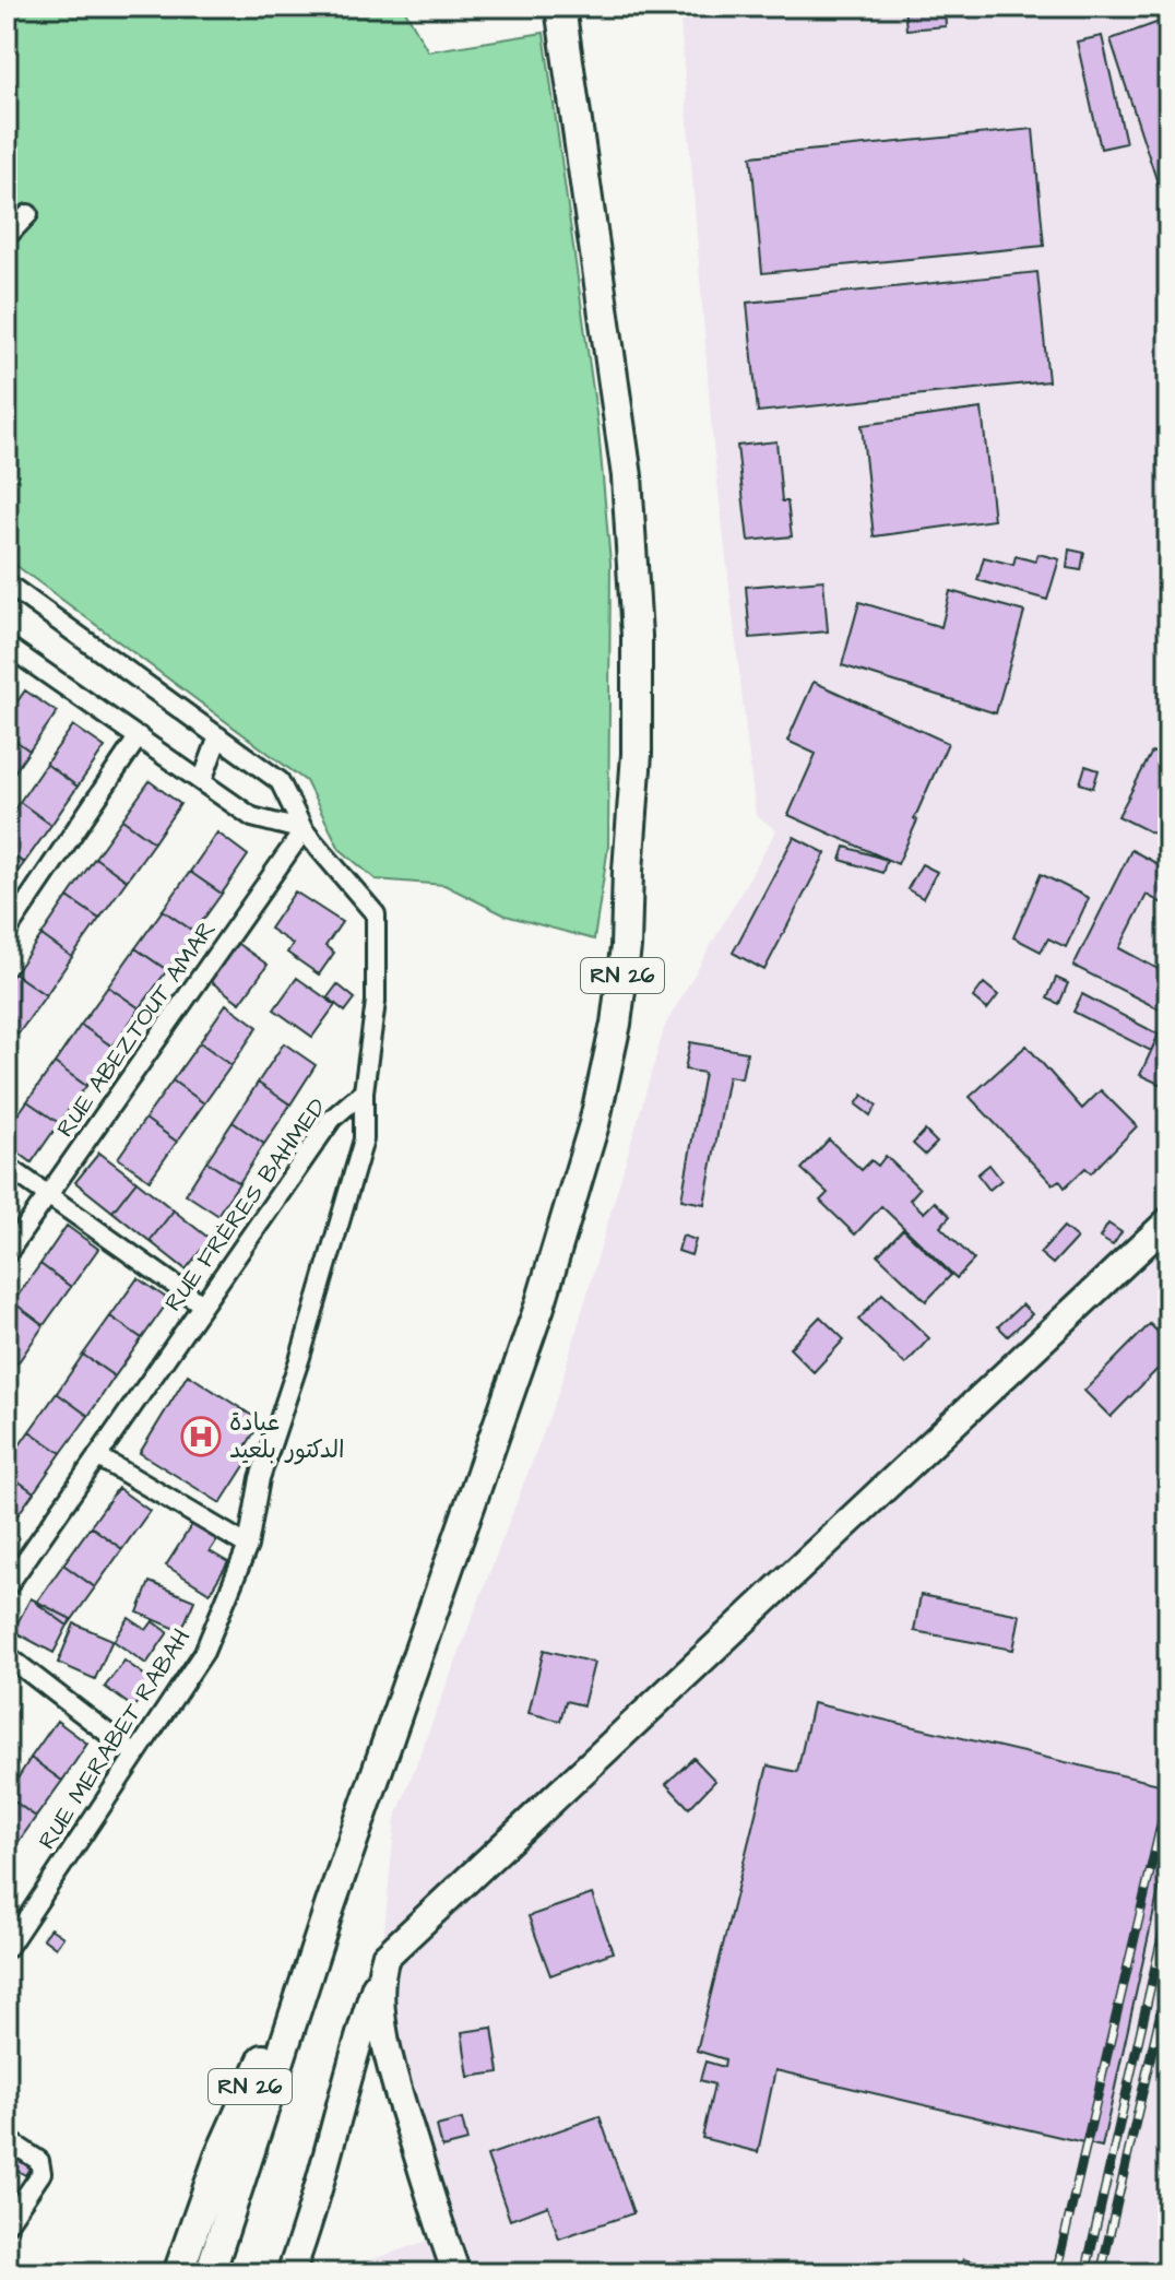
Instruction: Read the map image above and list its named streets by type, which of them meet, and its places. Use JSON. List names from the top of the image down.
{
  "streets": {
    "main road": ["RN 26"],
    "street": ["RUE ABEZTOUT AMAR", "RUE FRÈRES BAHMED", "RUE MERABET RABAH"]
  },
  "crossings": [
    ["RUE FRÈRES BAHMED", "RUE MERABET RABAH"]
  ],
  "places": {
    "hospital": ["عيادة الدكتور بلعيد"]
  }
}
